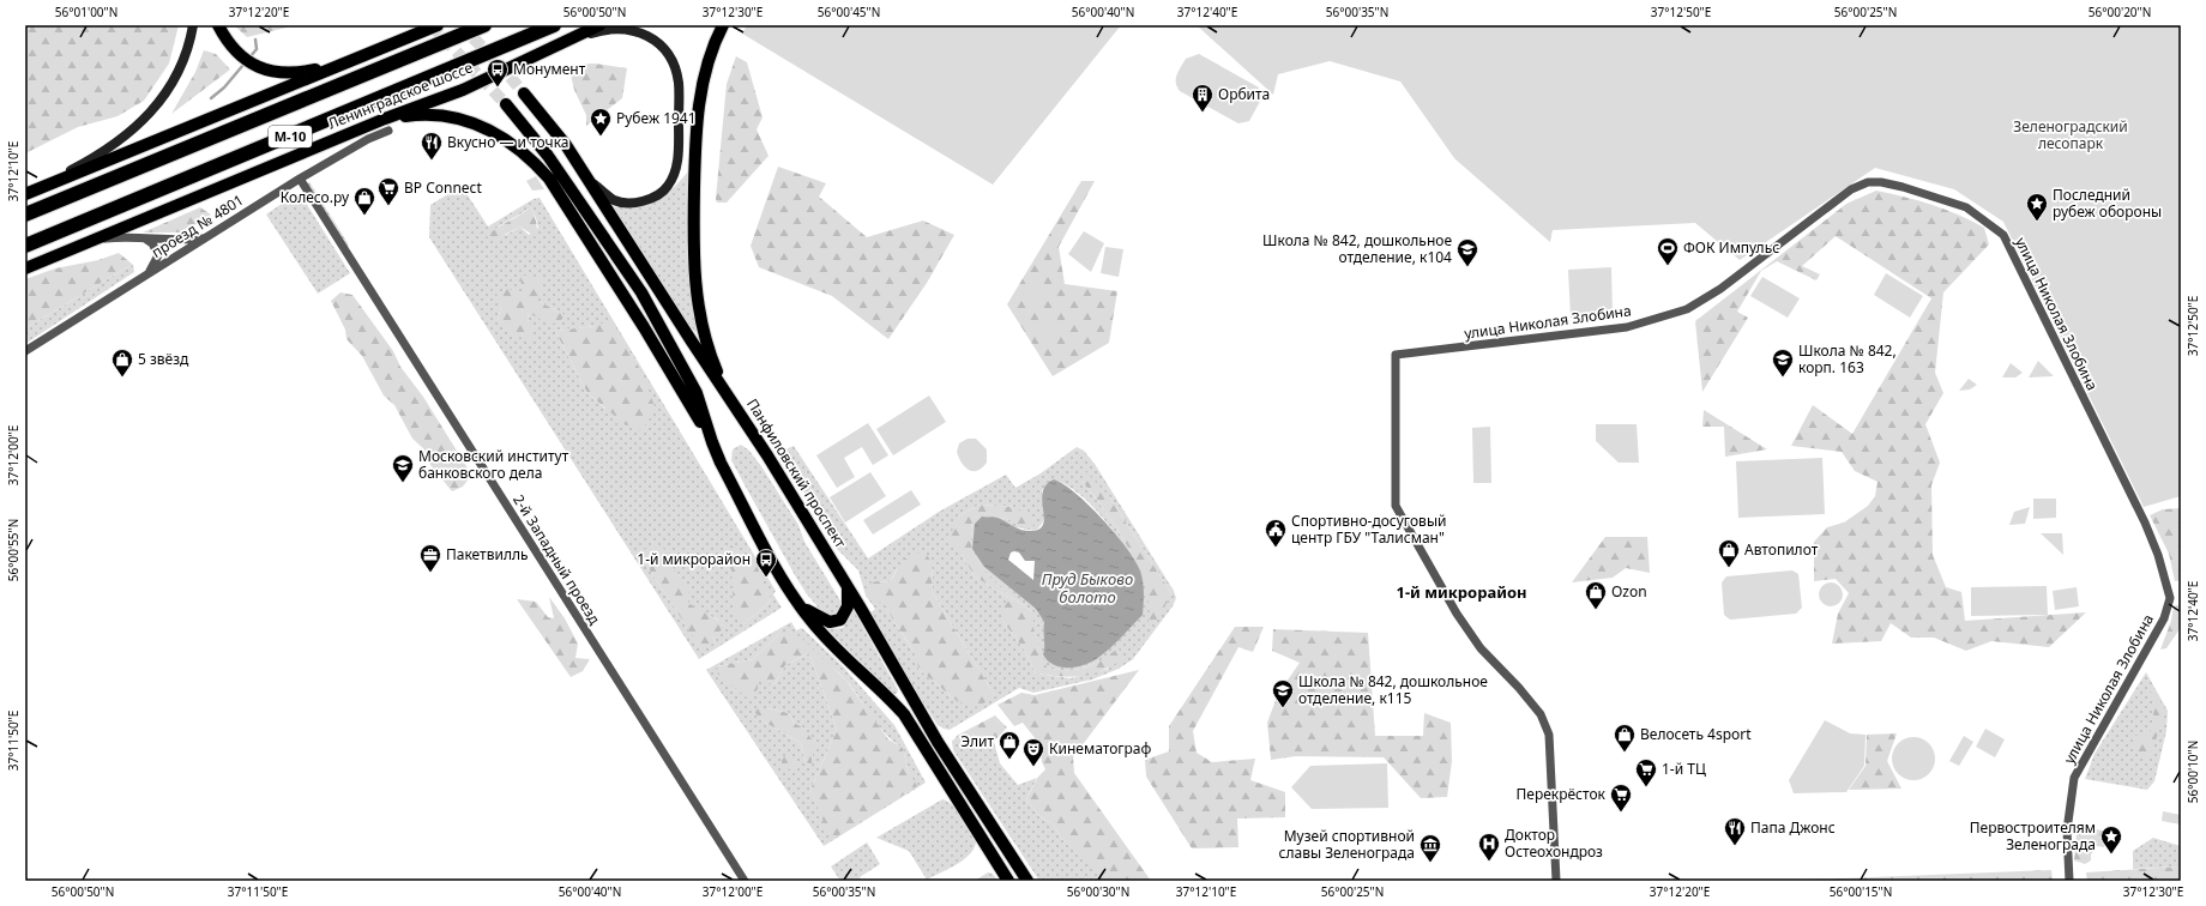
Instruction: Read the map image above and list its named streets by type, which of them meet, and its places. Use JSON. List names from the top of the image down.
{
  "streets": {
    "highway": ["Ленинградское шоссе", "М-10"],
    "main road": ["Панфиловский проспект"],
    "street": ["проезд № 4801", "улица Николая Злобина", "2-й Западный проезд"]
  },
  "crossings": [
    ["Ленинградское шоссе", "проезд № 4801"],
    ["проезд № 4801", "2-й Западный проезд"]
  ],
  "districts": ["1-й микрорайон"],
  "water": ["Пруд Быково болото"],
  "parks": ["Зеленоградский лесопарк"],
  "places": {
    "bus stop": ["Монумент", "1-й микрорайон"],
    "building": ["Орбита"],
    "place": ["Рубеж 1941", "Последний рубеж обороны", "Первостроителям Зеленограда"],
    "restaurant": ["Вкусно — и точка", "Папа Джонс"],
    "supermarket": ["ВР Connect", "1-й ТЦ", "Перекрёсток"],
    "shop": [
      "Колесо.ру",
      "5 звёзд",
      "Автопилот",
      "Ozon",
      "Велосеть 4sport",
      "Элит"
    ],
    "sports": ["ФОК Импульс"],
    "school or university": [
      "Школа № 842, дошкольное отделение, к104",
      "Школа № 842, корп. 163",
      "Московский институт банковского дела",
      "Школа № 842, дошкольное отделение, к115"
    ],
    "public building": ["Спортивно-досуговый центр ГБУ \"Талисман\""],
    "office": ["Пакетвилль"],
    "theatre": ["Кинематограф"],
    "hospital": ["Доктор Остеохондроз"],
    "museum": ["Музей спортивной славы Зеленограда"]
  },
  "coordinates": [
    "56°01'00\"N",
    "37°12'20\"E",
    "56°00'50\"N",
    "37°12'30\"E",
    "56°00'45\"N",
    "56°00'40\"N",
    "37°12'40\"E",
    "56°00'35\"N",
    "37°12'50\"E",
    "56°00'25\"N",
    "56°00'20\"N",
    "37°12'10\"E",
    "37°12'00\"E",
    "56°00'55\"N",
    "37°11'50\"E",
    "56°00'10\"N",
    "56°00'30\"N",
    "56°00'15\"N"
  ]
}
